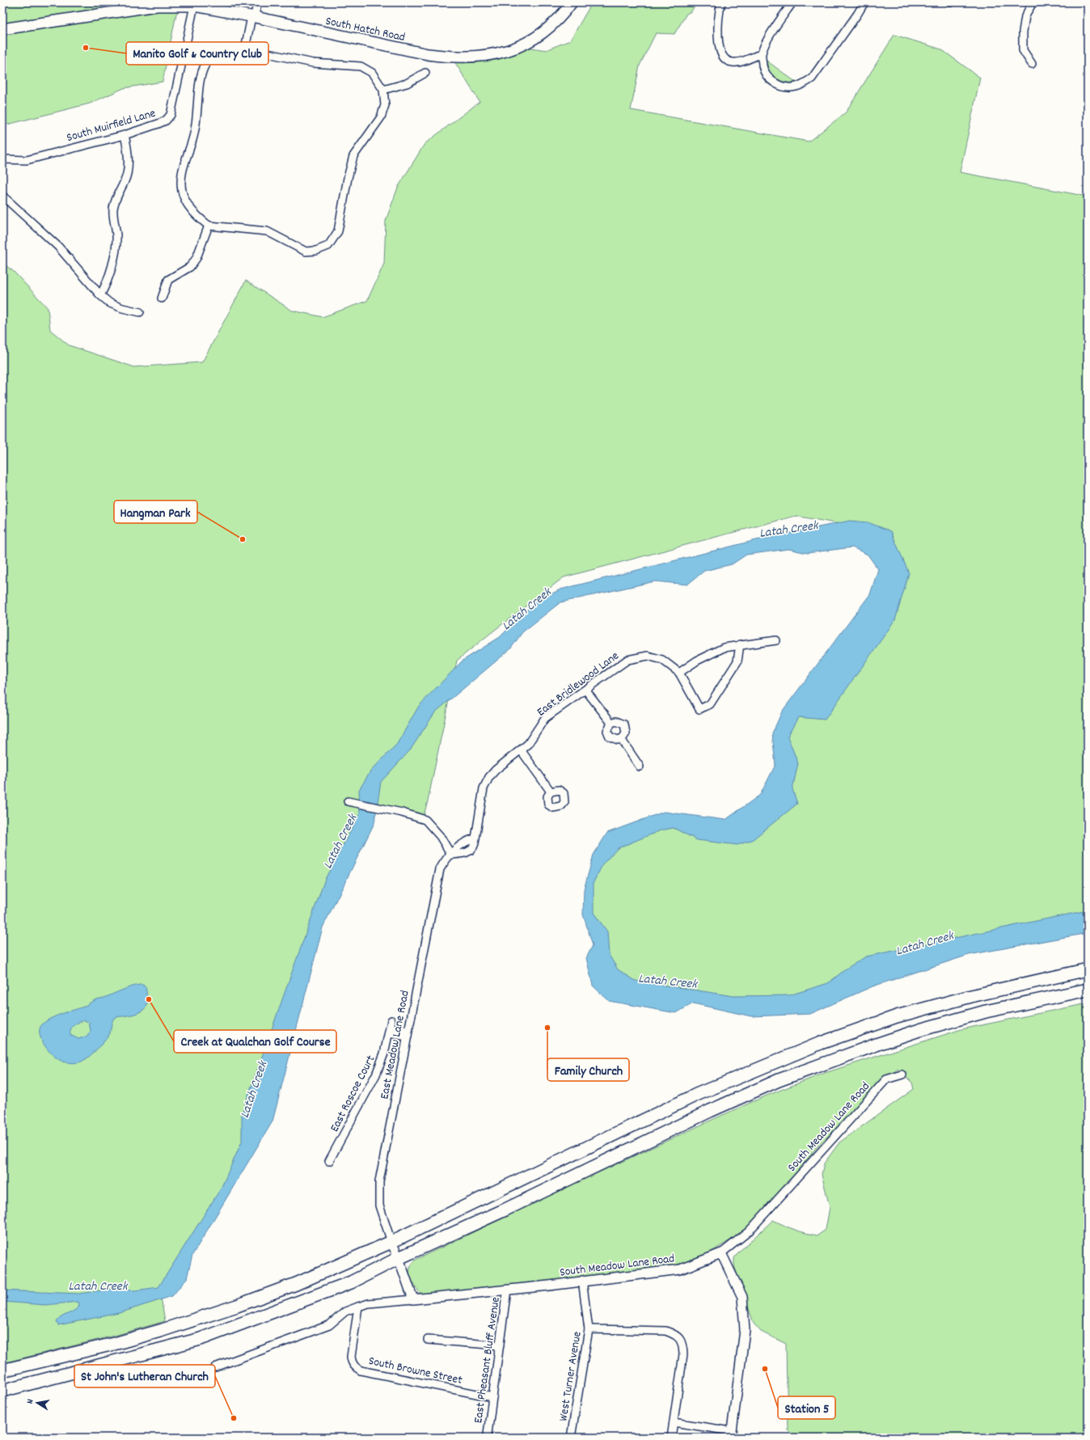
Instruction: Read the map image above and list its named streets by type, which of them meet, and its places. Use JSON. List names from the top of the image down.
{
  "streets": {
    "main road": ["South Hatch Road"],
    "street": [
      "South Muirfield Lane",
      "East Bridlewood Lane",
      "East Meadow Lane Road",
      "East Roscoe Court",
      "South Meadow Lane Road",
      "East Pheasant Bluff Avenue",
      "South Browne Street",
      "West Turner Avenue"
    ]
  },
  "crossings": [
    ["South Hatch Road", "South Muirfield Lane"],
    ["East Bridlewood Lane", "East Meadow Lane Road"],
    ["East Meadow Lane Road", "East Roscoe Court"],
    ["South Meadow Lane Road", "East Pheasant Bluff Avenue"],
    ["South Meadow Lane Road", "South Browne Street"],
    ["South Meadow Lane Road", "West Turner Avenue"],
    ["East Pheasant Bluff Avenue", "South Browne Street"]
  ],
  "water": ["Latah Creek"],
  "places": [
    "Manito Golf & Country Club",
    "Hangman Park",
    "Creek at Qualchan Golf Course",
    "Family Church",
    "Station 5",
    "St John's Lutheran Church"
  ],
  "north": "left"
}
